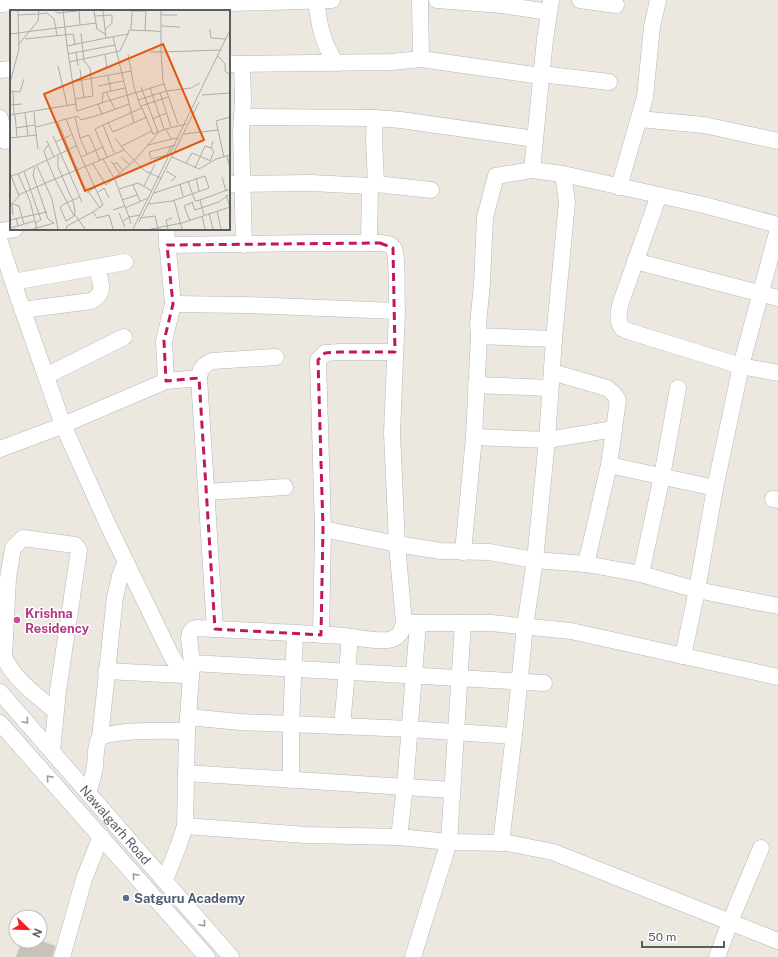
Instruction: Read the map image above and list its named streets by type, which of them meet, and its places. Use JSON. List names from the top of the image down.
{
  "streets": {
    "street": ["Nawalgarh Road"]
  },
  "places": ["Krishna Residency", "Satguru Academy"],
  "scale_bar": "50 m",
  "north": "bottom right"
}
